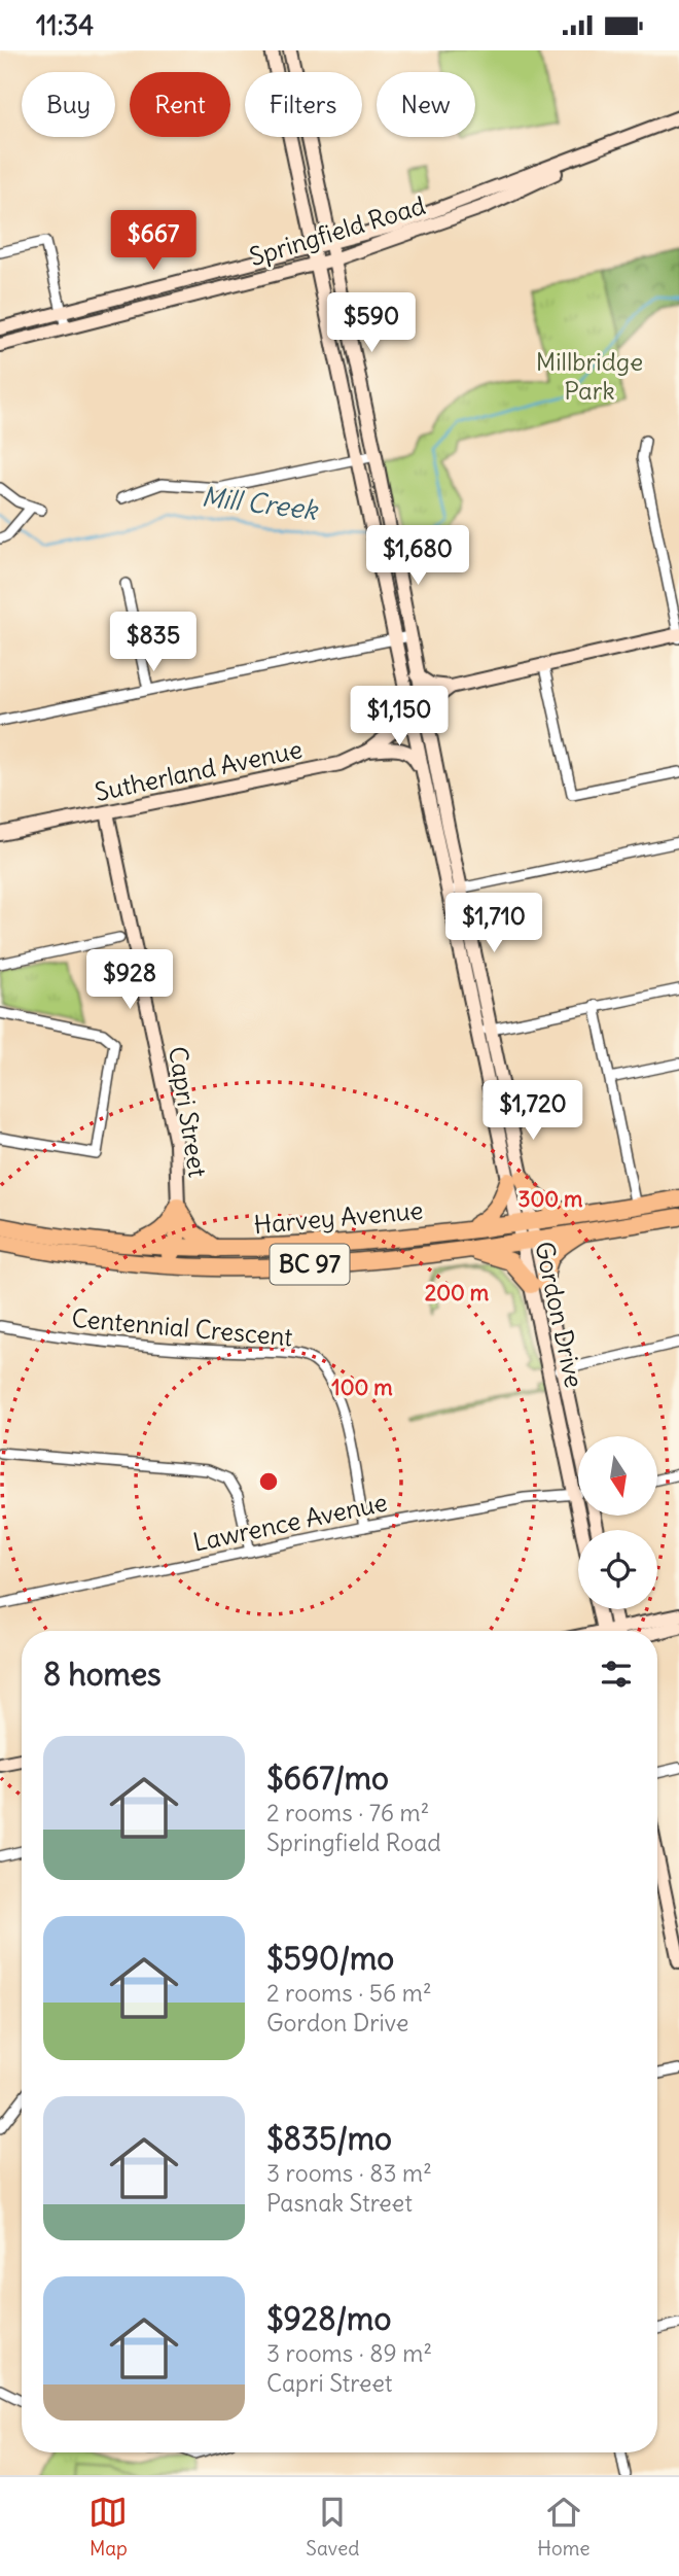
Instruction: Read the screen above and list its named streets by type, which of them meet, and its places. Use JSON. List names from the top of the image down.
{
  "streets": {
    "highway": ["Harvey Avenue", "BC 97"],
    "main road": [
      "Springfield Road",
      "Sutherland Avenue",
      "Capri Street",
      "Gordon Drive"
    ],
    "street": ["Centennial Crescent", "Lawrence Avenue"]
  },
  "crossings": [
    ["Springfield Road", "Gordon Drive"],
    ["Sutherland Avenue", "Capri Street"],
    ["Sutherland Avenue", "Gordon Drive"],
    ["Harvey Avenue", "Gordon Drive"],
    ["Gordon Drive", "Lawrence Avenue"],
    ["Centennial Crescent", "Lawrence Avenue"]
  ],
  "water": ["Mill Creek"],
  "parks": ["Millbridge Park"],
  "north": "bottom",
  "page": {
    "status": "11:34",
    "chip": [
      "Buy",
      "Rent",
      "Filters",
      "New"
    ],
    "price": [
      "$667",
      "$590",
      "$1,680",
      "$835",
      "$1,150",
      "$1,710",
      "$928",
      "$1,720"
    ],
    "heading": "8 homes",
    "list": [
      {
        "name": "$667/mo",
        "note": "2 rooms · 76 m² · Springfield Road"
      },
      {
        "name": "$590/mo",
        "note": "2 rooms · 56 m² · Gordon Drive"
      },
      {
        "name": "$835/mo",
        "note": "3 rooms · 83 m² · Pasnak Street"
      },
      {
        "name": "$928/mo",
        "note": "3 rooms · 89 m² · Capri Street"
      }
    ],
    "tabs": ["Map", "Saved", "Home"]
  },
  "rings": ["300 m", "200 m", "100 m"]
}
